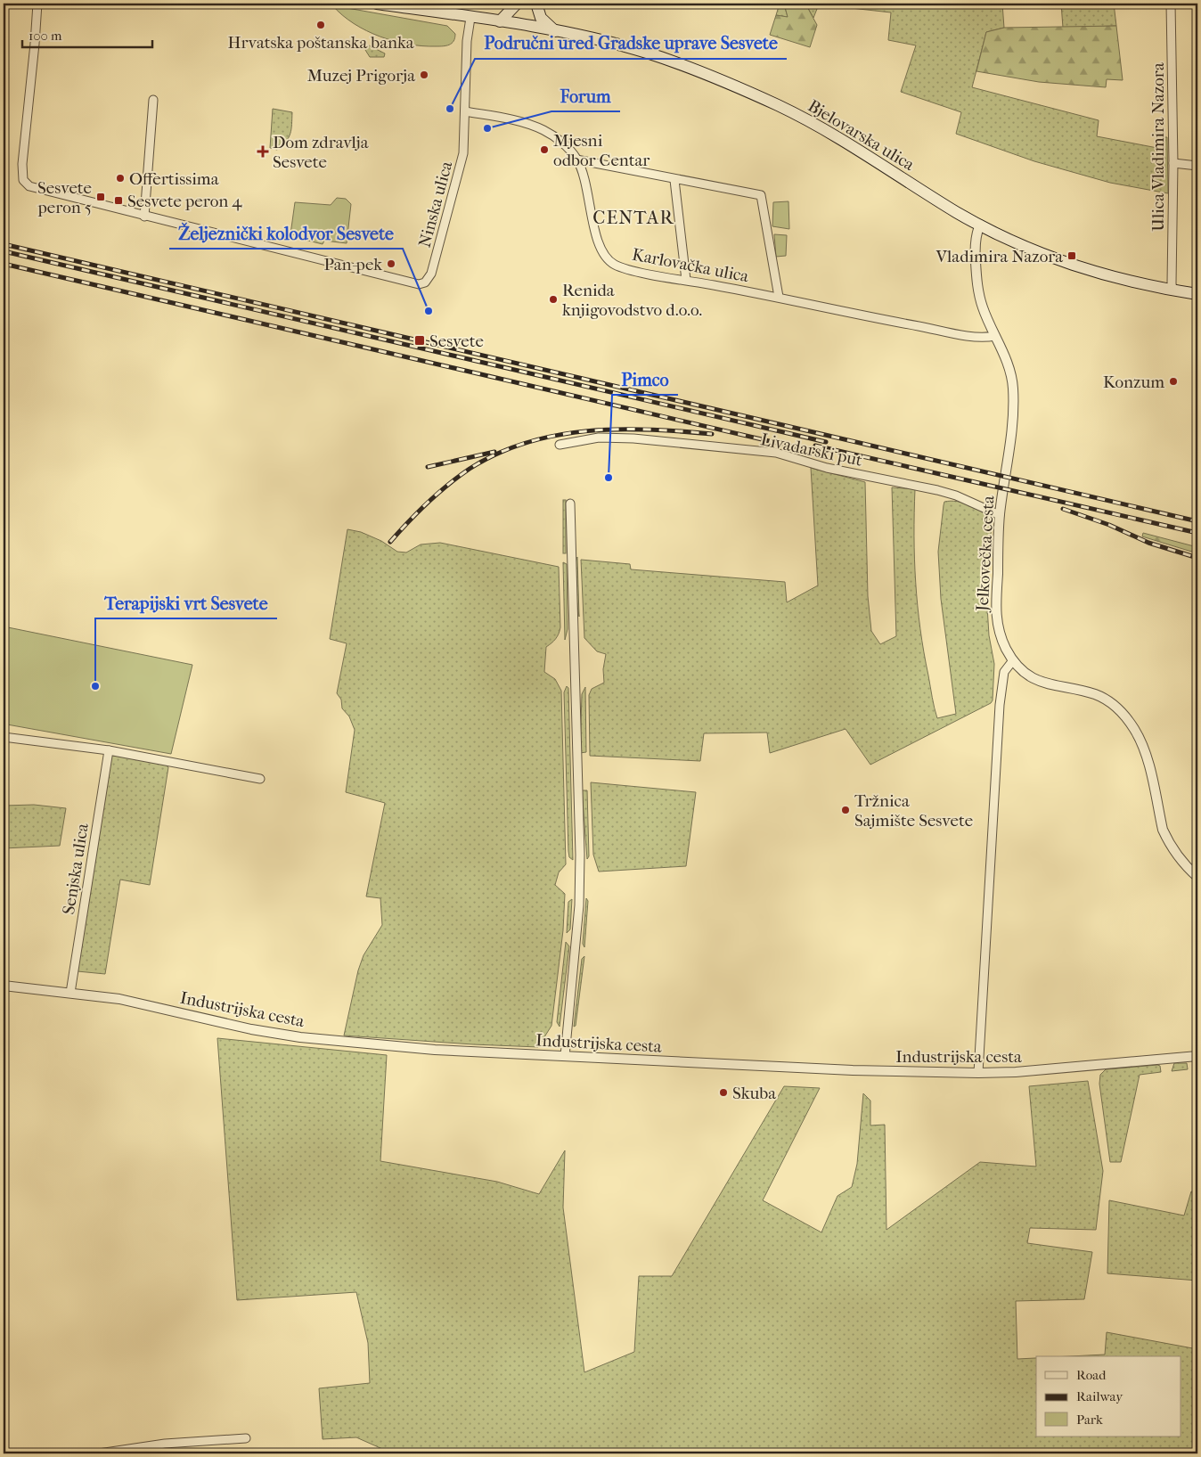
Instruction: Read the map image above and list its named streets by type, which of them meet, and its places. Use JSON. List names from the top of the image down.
{
  "streets": {
    "main road": ["Bjelovarska ulica"],
    "street": [
      "Ulica Vladimira Nazora",
      "Ninska ulica",
      "Karlovačka ulica",
      "Livadarski put",
      "Jelkovečka cesta",
      "Senjska ulica",
      "Industrijska cesta"
    ]
  },
  "crossings": [
    ["Bjelovarska ulica", "Ulica Vladimira Nazora"],
    ["Bjelovarska ulica", "Ninska ulica"],
    ["Bjelovarska ulica", "Jelkovečka cesta"],
    ["Ninska ulica", "Karlovačka ulica"],
    ["Karlovačka ulica", "Jelkovečka cesta"],
    ["Livadarski put", "Jelkovečka cesta"],
    ["Senjska ulica", "Industrijska cesta"]
  ],
  "districts": ["CENTAR"],
  "places": {
    "other": [
      "Hrvatska poštanska banka",
      "Muzej Prigorja",
      "Područni ured Gradske uprave Sesvete",
      "Forum",
      "Mjesni odbor Centar",
      "Offertissima",
      "Pan-pek",
      "Renida knjigovodstvo d.o.o.",
      "Željeznički kolodvor Sesvete",
      "Konzum",
      "Pimco",
      "Terapijski vrt Sesvete",
      "Tržnica Sajmište Sesvete",
      "Skuba"
    ],
    "health": ["Dom zdravlja Sesvete"],
    "transit": [
      "Sesvete peron 5",
      "Sesvete peron 4",
      "Vladimira Nazora",
      "Sesvete"
    ]
  },
  "legend": ["Road", "Railway", "Park"],
  "scale_bar": "100 m"
}
